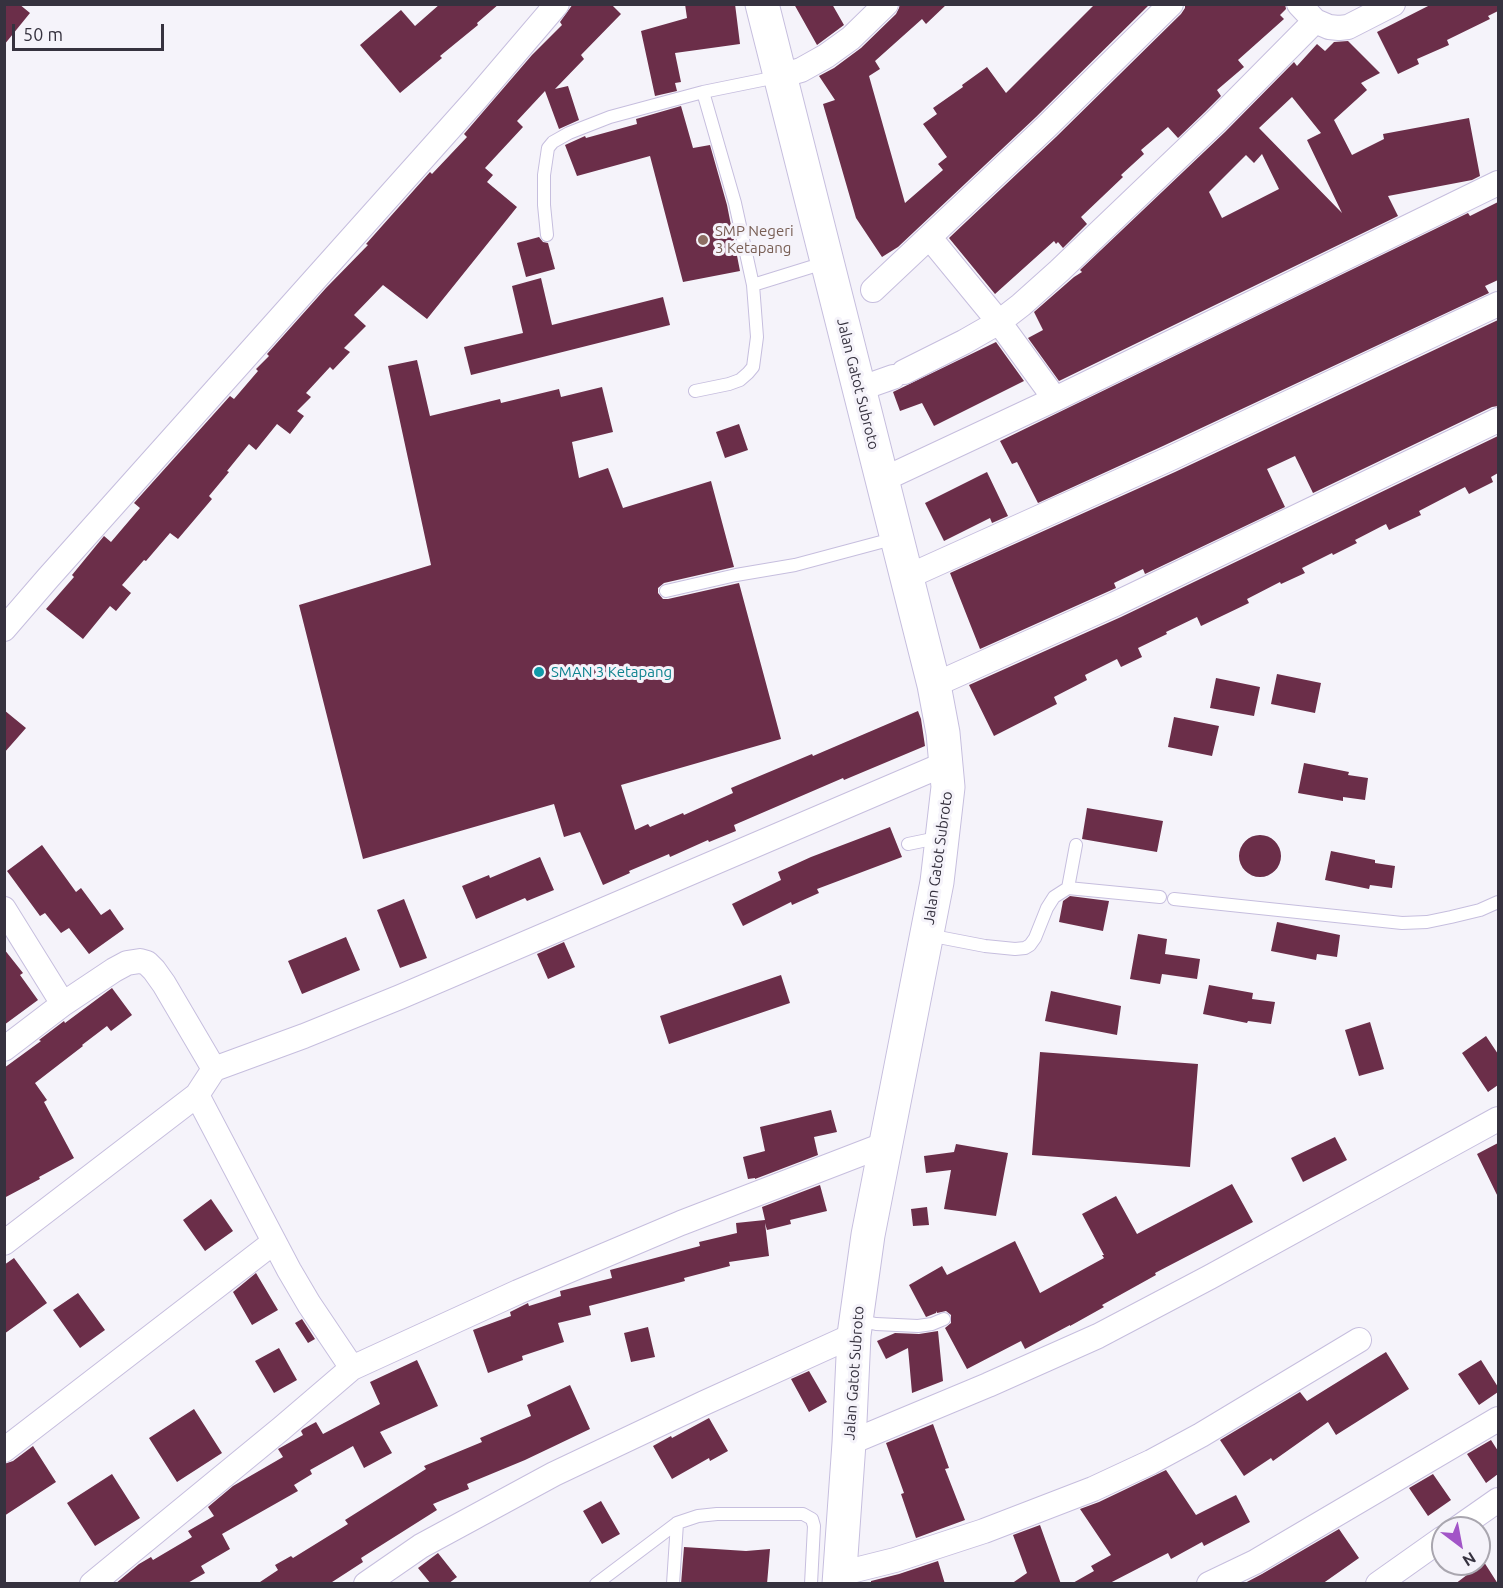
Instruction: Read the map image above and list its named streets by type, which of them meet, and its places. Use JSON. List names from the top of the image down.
{
  "streets": {
    "street": ["Jalan Gatot Subroto"]
  },
  "places": ["SMP Negeri 3 Ketapang", "SMAN 3 Ketapang"],
  "scale_bar": "50 m",
  "north": "bottom right"
}
